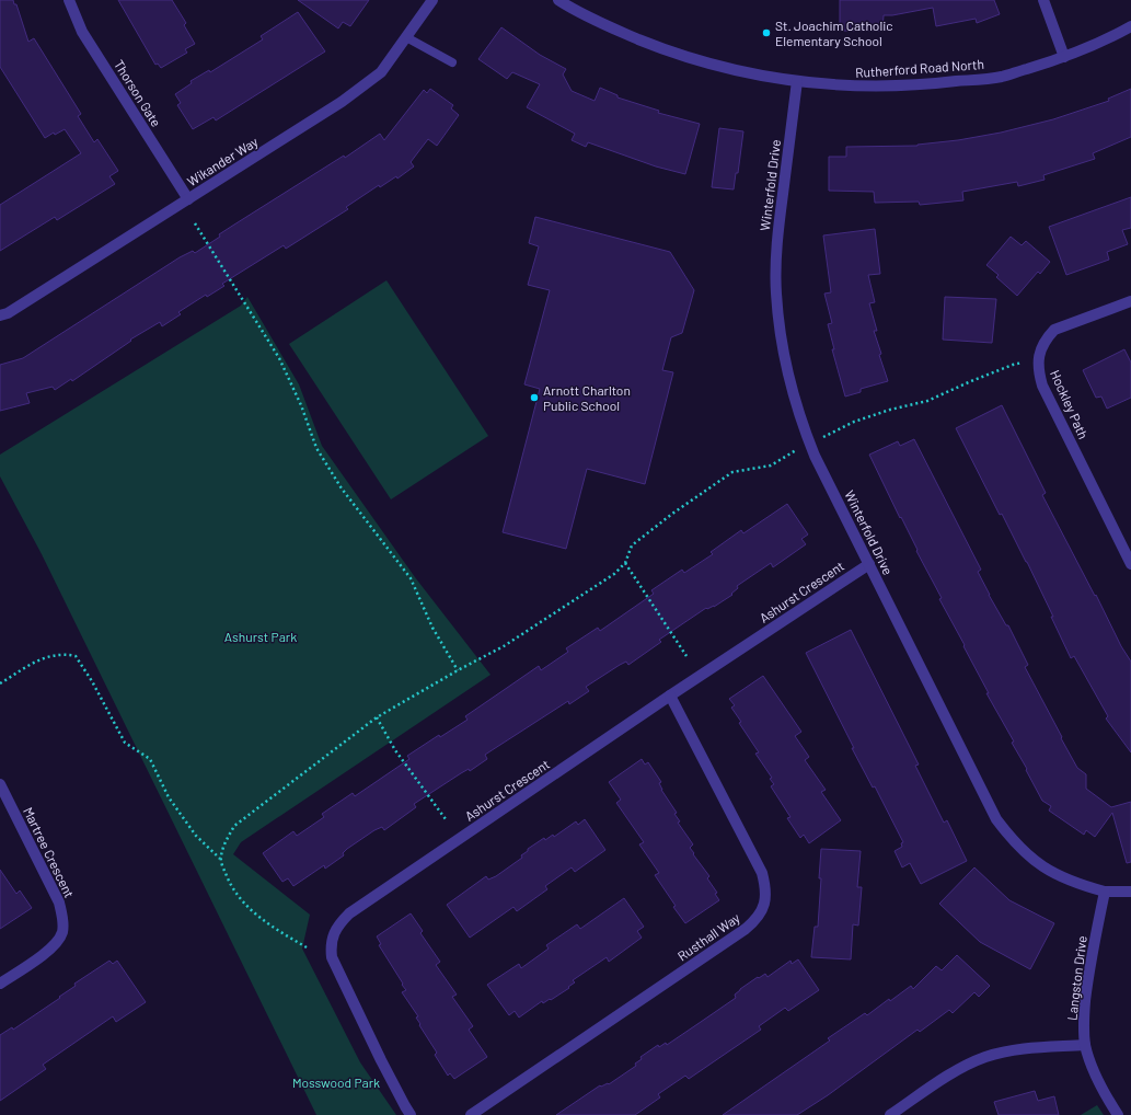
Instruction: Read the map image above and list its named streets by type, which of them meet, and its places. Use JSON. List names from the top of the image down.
{
  "streets": {
    "street": [
      "Rutherford Road North",
      "Thorson Gate",
      "Wikander Way",
      "Winterfold Drive",
      "Hockley Path",
      "Ashurst Crescent",
      "Martree Crescent",
      "Rusthall Way",
      "Langston Drive"
    ]
  },
  "crossings": [
    ["Rutherford Road North", "Winterfold Drive"],
    ["Thorson Gate", "Wikander Way"],
    ["Winterfold Drive", "Ashurst Crescent"],
    ["Winterfold Drive", "Langston Drive"],
    ["Ashurst Crescent", "Rusthall Way"]
  ],
  "parks": ["Ashurst Park", "Mosswood Park"],
  "places": ["St. Joachim Catholic Elementary School", "Arnott Charlton Public School"]
}
